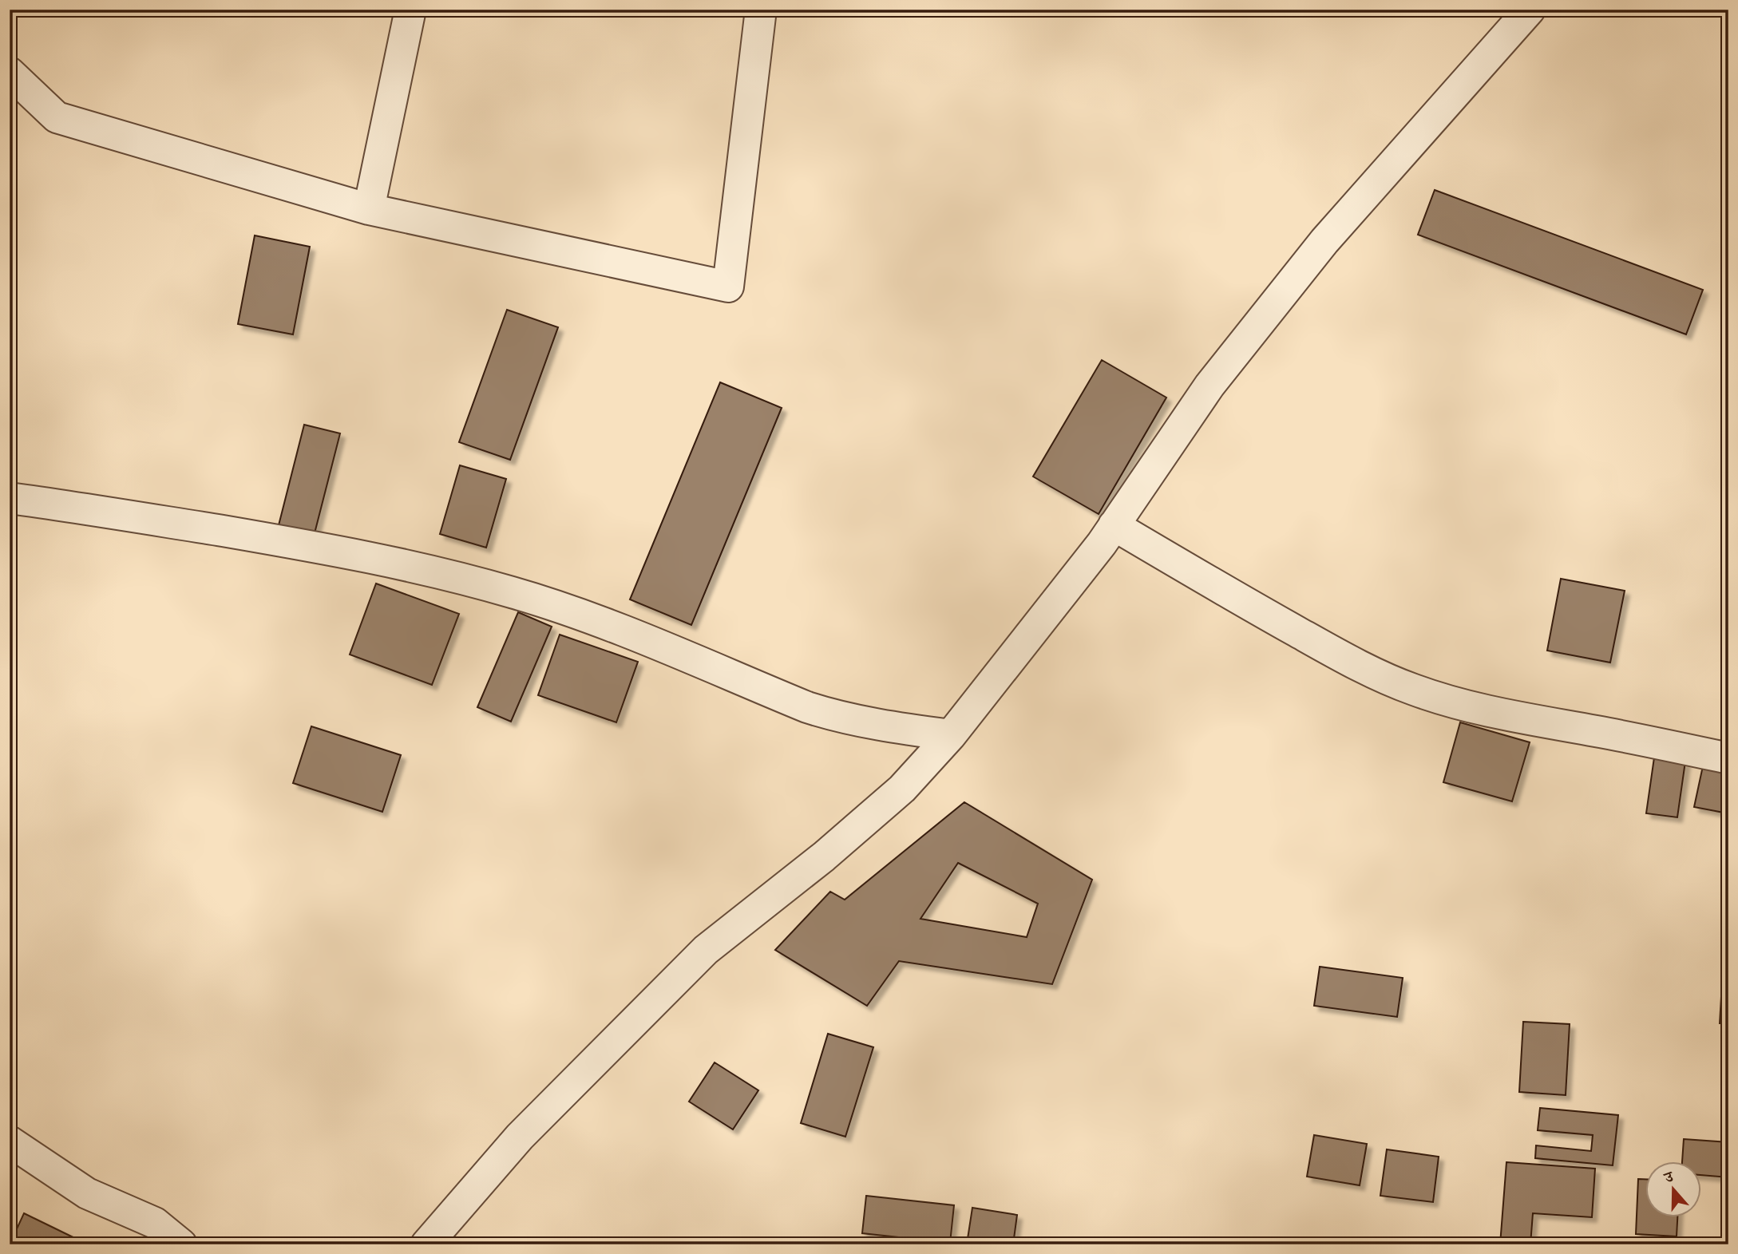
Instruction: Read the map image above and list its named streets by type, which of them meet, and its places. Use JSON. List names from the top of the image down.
{
  "north": "top"
}
